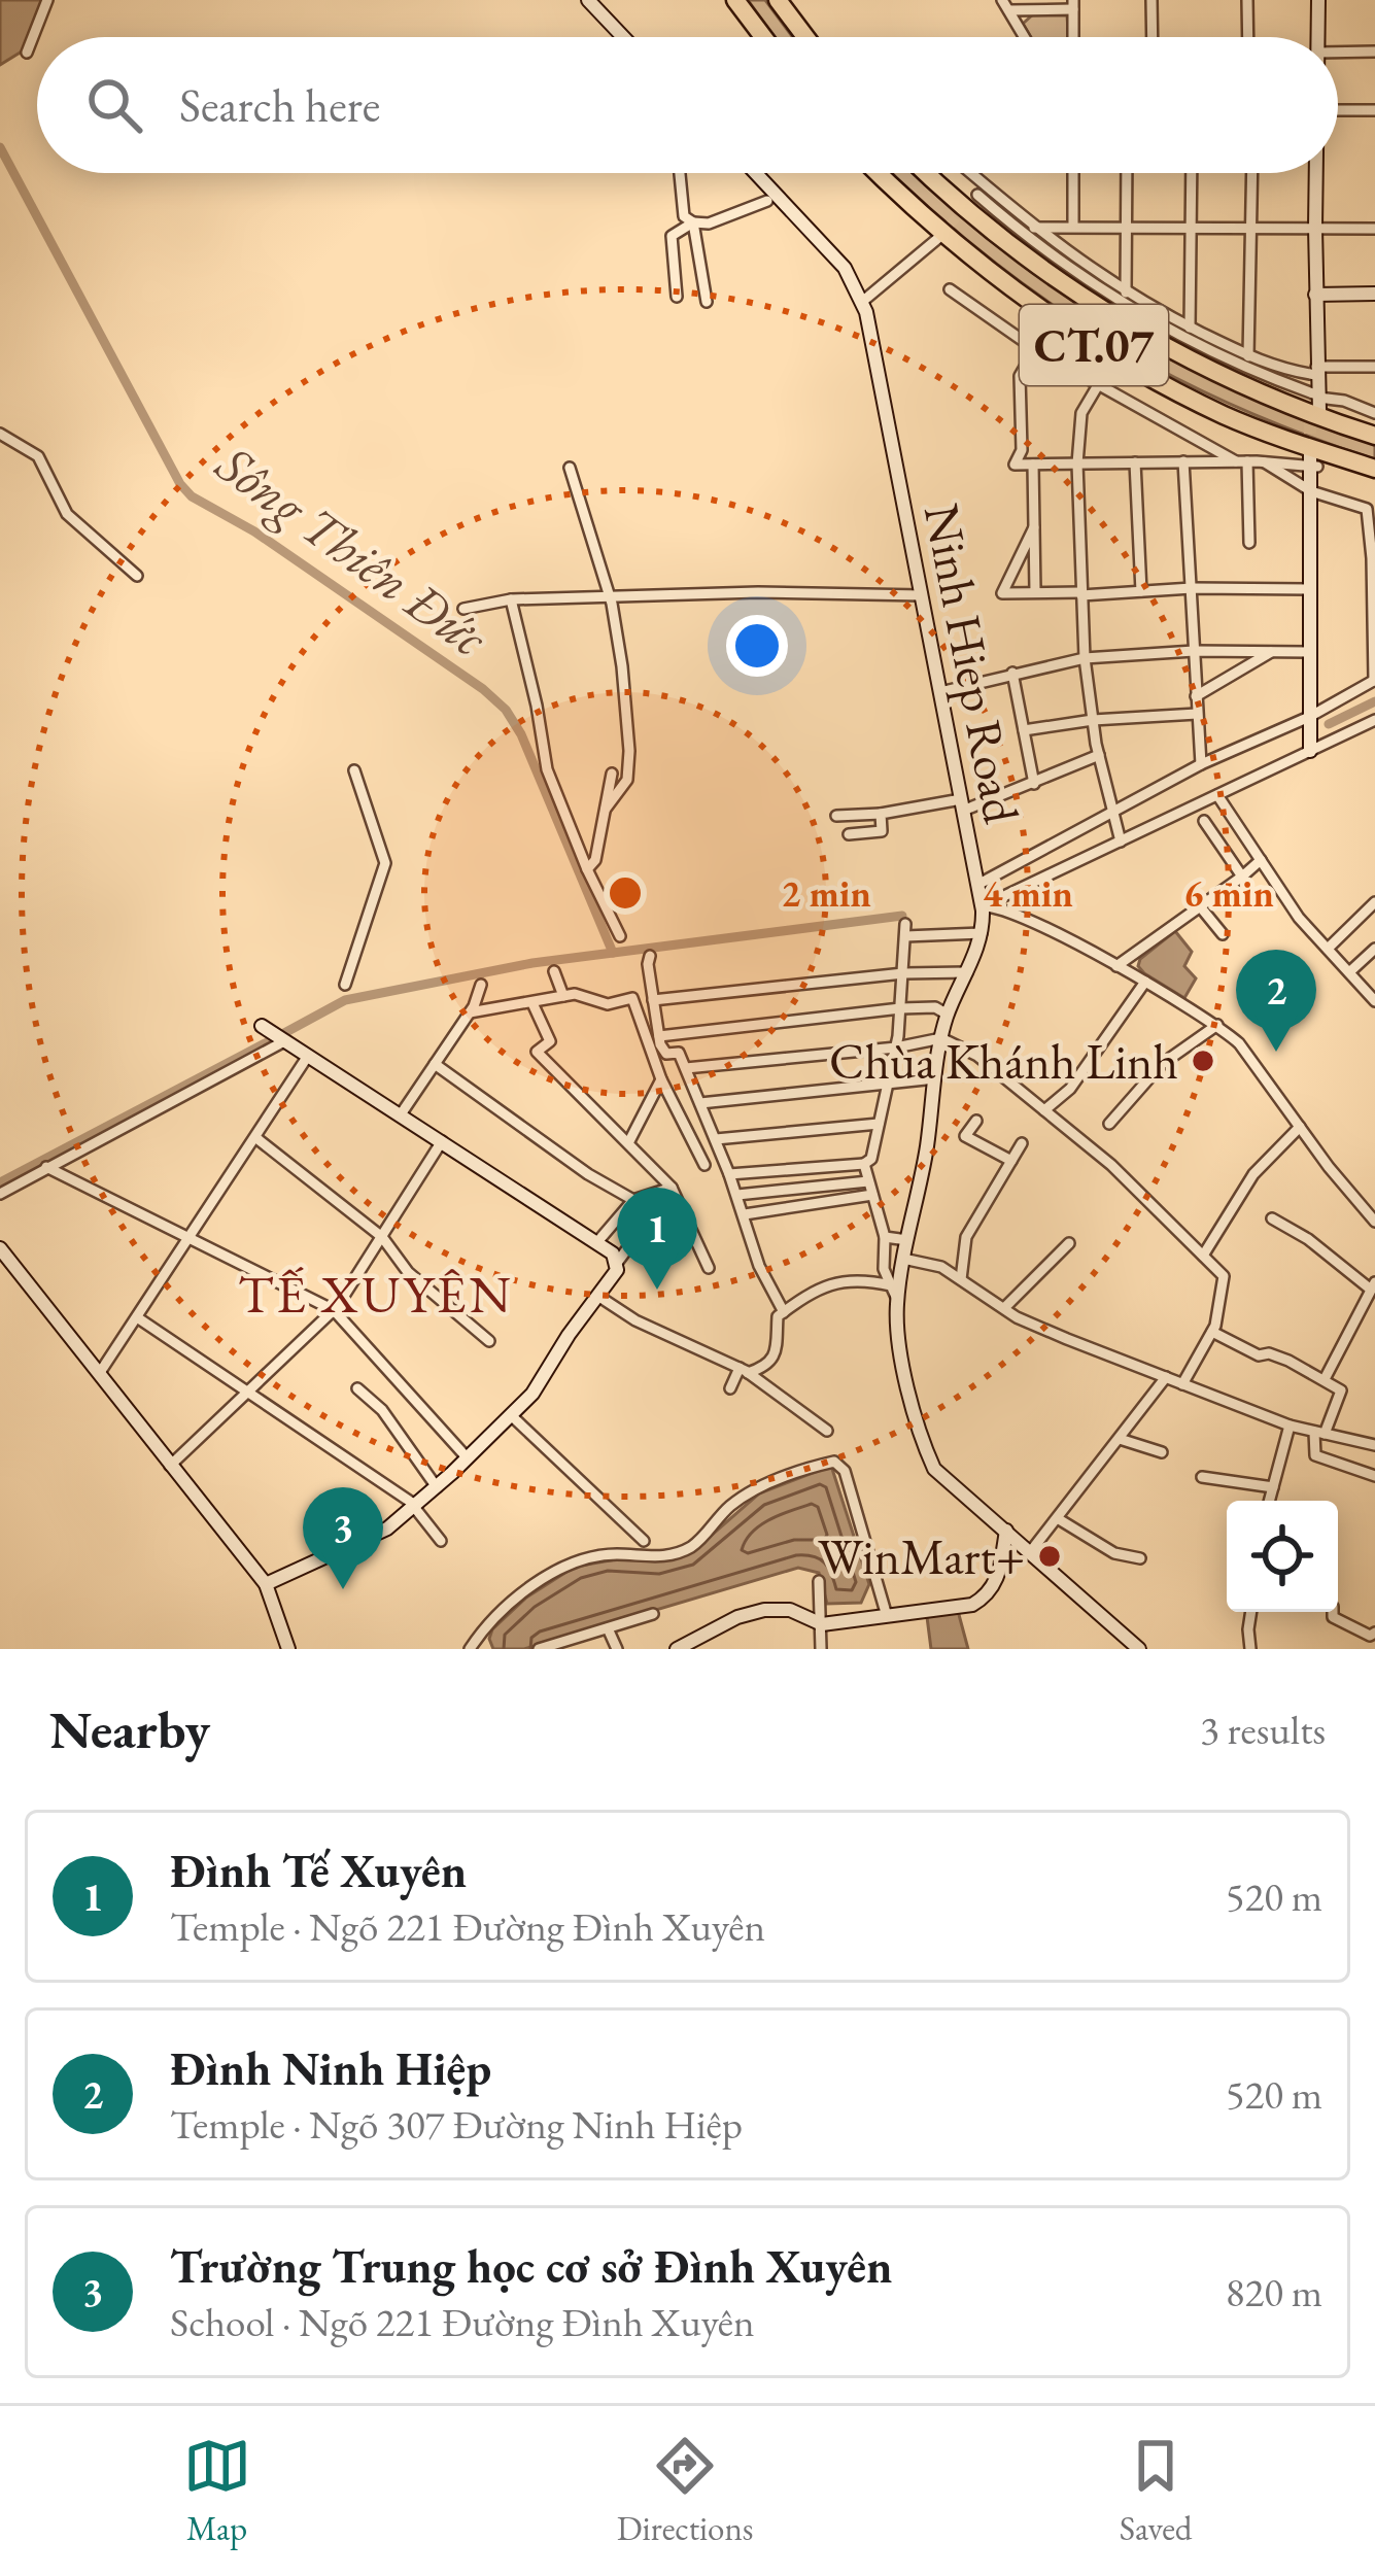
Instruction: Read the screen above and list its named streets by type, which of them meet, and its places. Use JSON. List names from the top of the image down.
{
  "streets": {
    "highway": ["CT.07"],
    "main road": ["Ninh Hiep Road"]
  },
  "districts": ["TẾ XUYÊN"],
  "water": ["Sông Thiên Đức"],
  "places": ["Chùa Khánh Linh", "WinMart+"],
  "page": {
    "search": "Search here",
    "pins": ["2", "1", "3"],
    "heading": ["Nearby", "3 results"],
    "list": [
      {
        "mark": "1",
        "name": "Đình Tế Xuyên",
        "note": "Temple · Ngõ 221 Đường Đình Xuyên",
        "value": "520 m"
      },
      {
        "mark": "2",
        "name": "Đình Ninh Hiệp",
        "note": "Temple · Ngõ 307 Đường Ninh Hiệp",
        "value": "520 m"
      },
      {
        "mark": "3",
        "name": "Trường Trung học cơ sở Đình Xuyên",
        "note": "School · Ngõ 221 Đường Đình Xuyên",
        "value": "820 m"
      }
    ],
    "nav": ["Map", "Directions", "Saved"]
  },
  "rings": ["2 min", "4 min", "6 min"]
}
